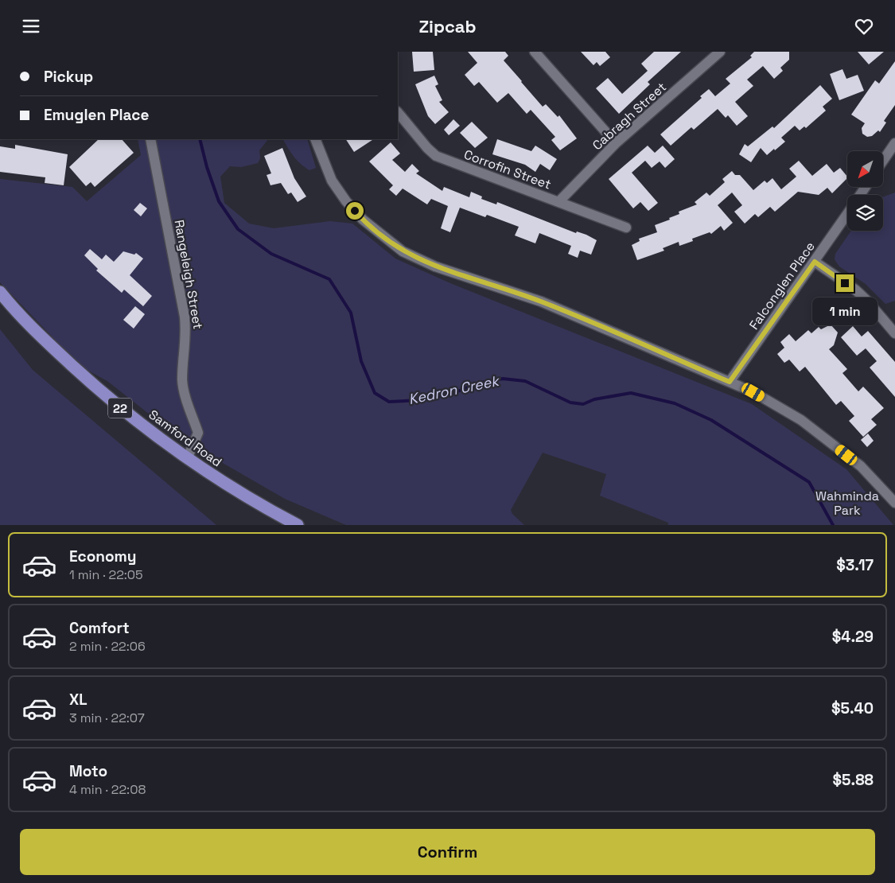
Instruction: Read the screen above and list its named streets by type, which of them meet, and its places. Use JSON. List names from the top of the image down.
{
  "streets": {
    "main road": ["22", "Samford Road"],
    "street": [
      "Cabragh Street",
      "Corrofin Street",
      "Rangeleigh Street",
      "Falconglen Place"
    ]
  },
  "crossings": [
    ["Cabragh Street", "Corrofin Street"],
    ["Rangeleigh Street", "Samford Road"]
  ],
  "water": ["Kedron Creek"],
  "parks": ["Wahminda Park"],
  "north": "bottom left",
  "page": {
    "header": "Zipcab",
    "banner": ["Pickup", "Emuglen Place"],
    "bubble": "1 min",
    "list": [
      {
        "name": "Economy",
        "note": "1 min · 22:05",
        "value": "$3.17"
      },
      {
        "name": "Comfort",
        "note": "2 min · 22:06",
        "value": "$4.29"
      },
      {
        "name": "XL",
        "note": "3 min · 22:07",
        "value": "$5.40"
      },
      {
        "name": "Moto",
        "note": "4 min · 22:08",
        "value": "$5.88"
      }
    ],
    "buttons": "Confirm"
  }
}
